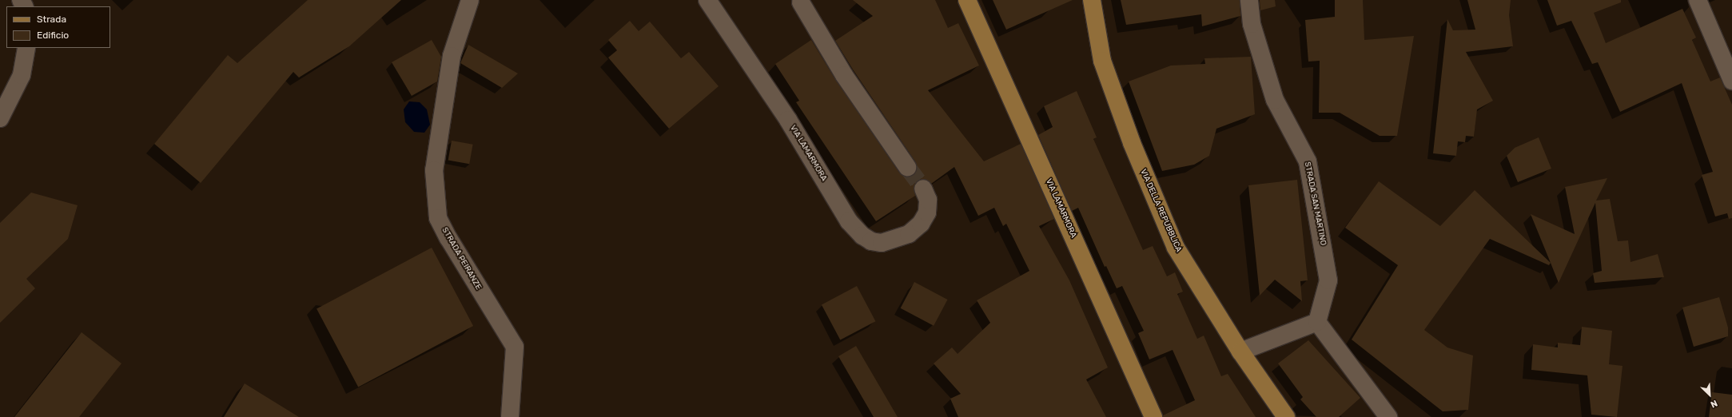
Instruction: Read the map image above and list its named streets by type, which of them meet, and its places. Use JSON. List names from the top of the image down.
{
  "streets": {
    "main road": ["VIA LAMARMORA", "VIA DELLA REPUBBLICA"],
    "street": ["STRADA SAN MARTINO", "STRADA PEIRANZE"]
  },
  "legend": ["Strada", "Edificio"],
  "north": "bottom right"
}
